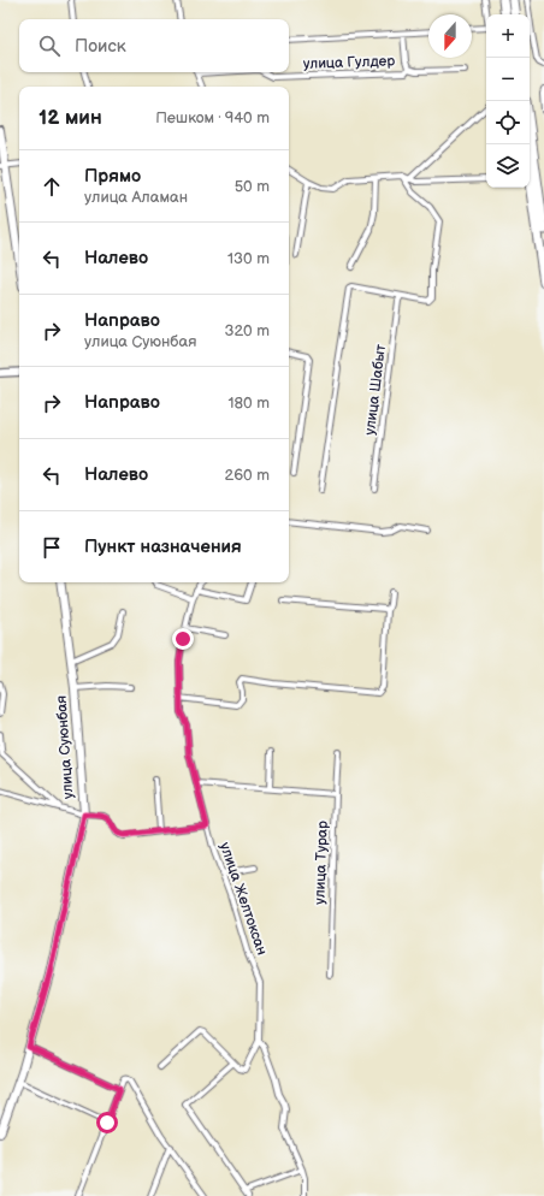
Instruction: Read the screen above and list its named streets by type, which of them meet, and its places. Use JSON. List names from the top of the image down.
{
  "streets": {
    "main road": ["улица Суюнбая"],
    "street": [
      "улица Гулдер",
      "улица Шабыт",
      "улица Турар",
      "улица Желтоксан"
    ]
  },
  "north": "bottom",
  "page": {
    "map_buttons": ["+", "−"],
    "search": "Поиск",
    "heading": ["12 мин", "Пешком · 940 m"],
    "list": [
      ["Прямо", "улица Аламан", "50 m"],
      ["Налево", "130 m"],
      ["Направо", "улица Суюнбая", "320 m"],
      ["Направо", "180 m"],
      ["Налево", "260 m"],
      "Пункт назначения"
    ]
  }
}
